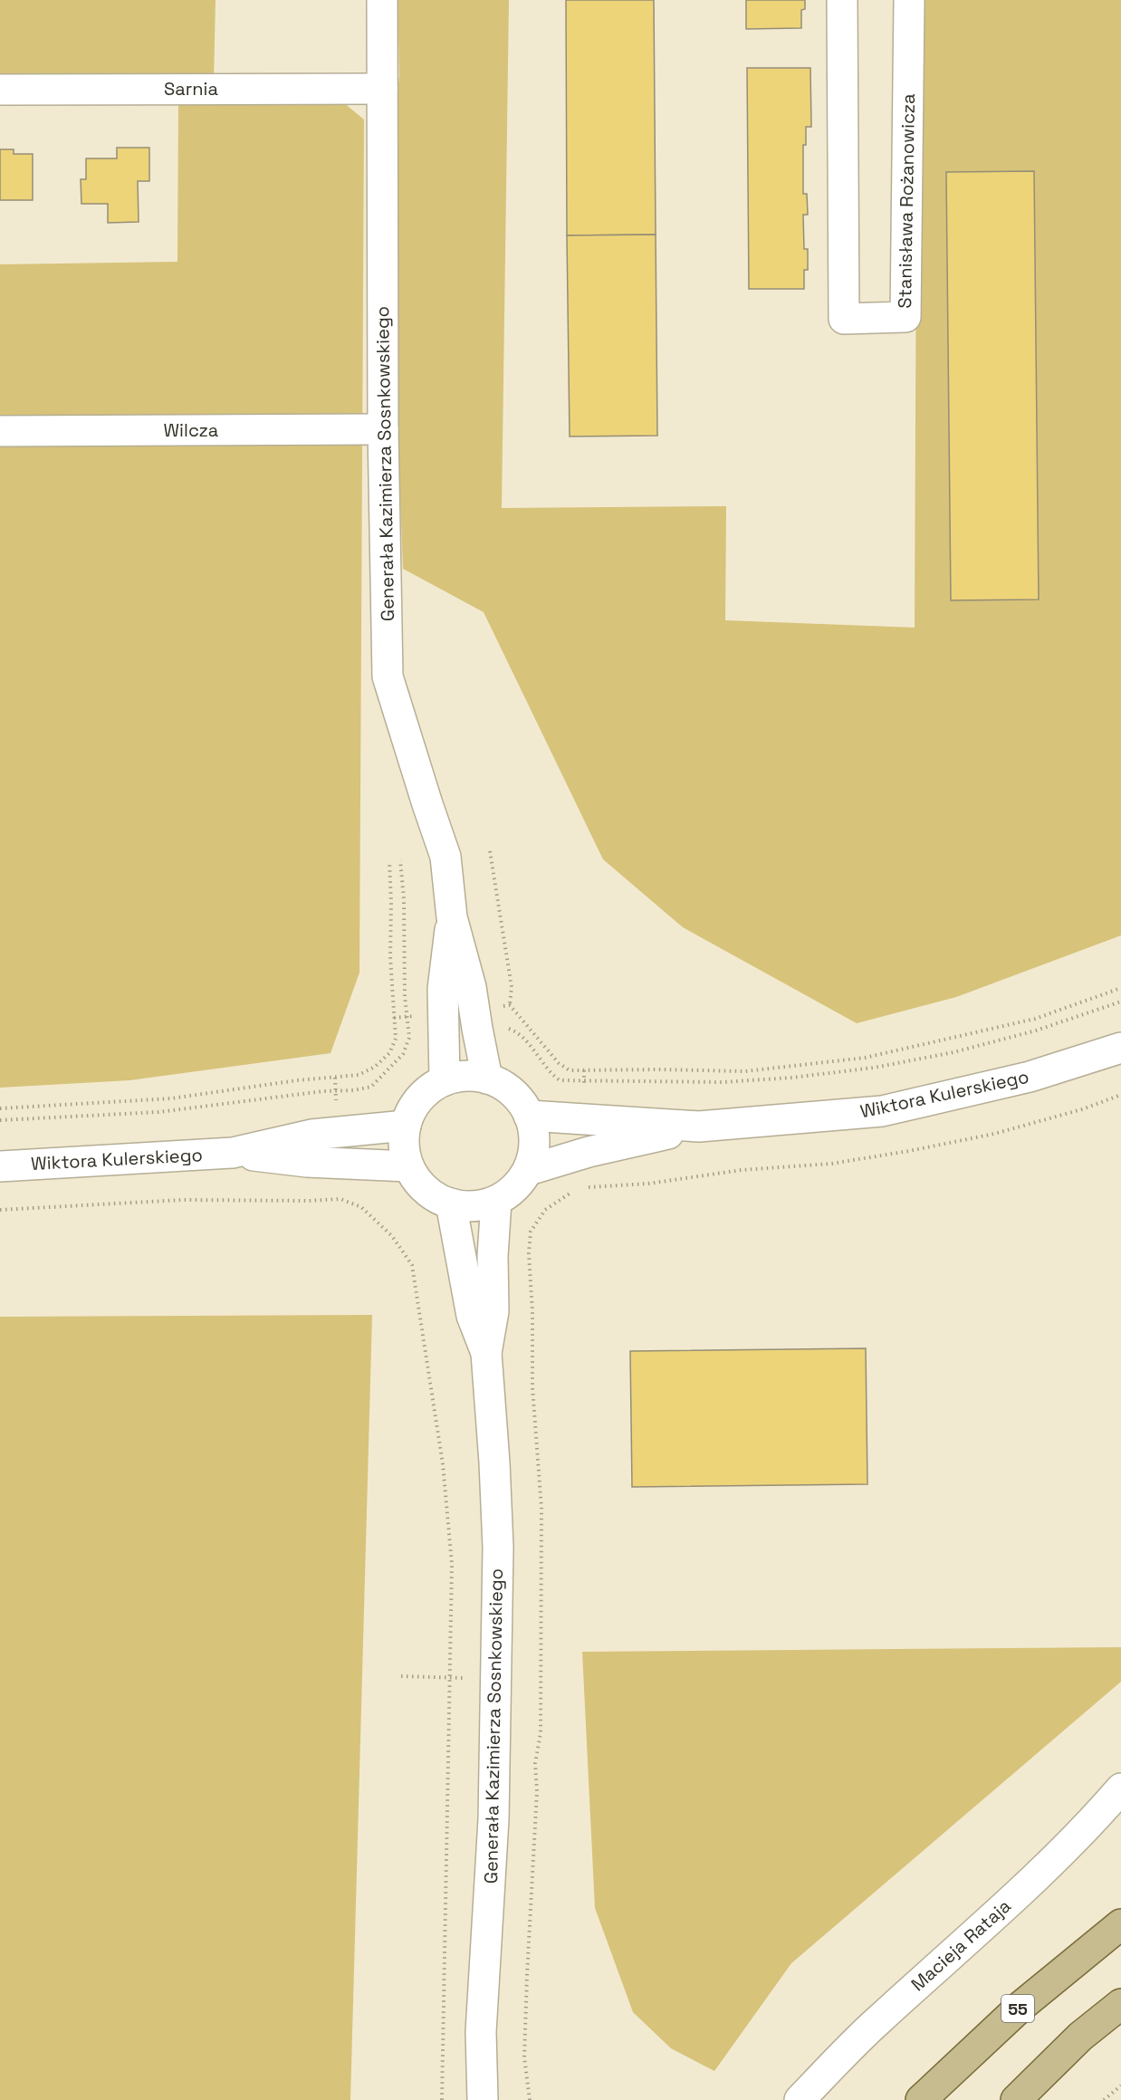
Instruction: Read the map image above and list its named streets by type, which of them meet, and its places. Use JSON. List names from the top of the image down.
{
  "streets": {
    "main road": ["55"],
    "street": [
      "Sarnia",
      "Stanisława Rożanowicza",
      "Wilcza",
      "Generała Kazimierza Sosnkowskiego",
      "Wiktora Kulerskiego",
      "Macieja Rataja"
    ]
  },
  "crossings": [
    ["Sarnia", "Generała Kazimierza Sosnkowskiego"],
    ["Wilcza", "Generała Kazimierza Sosnkowskiego"],
    ["Generała Kazimierza Sosnkowskiego", "Wiktora Kulerskiego"]
  ]
}
